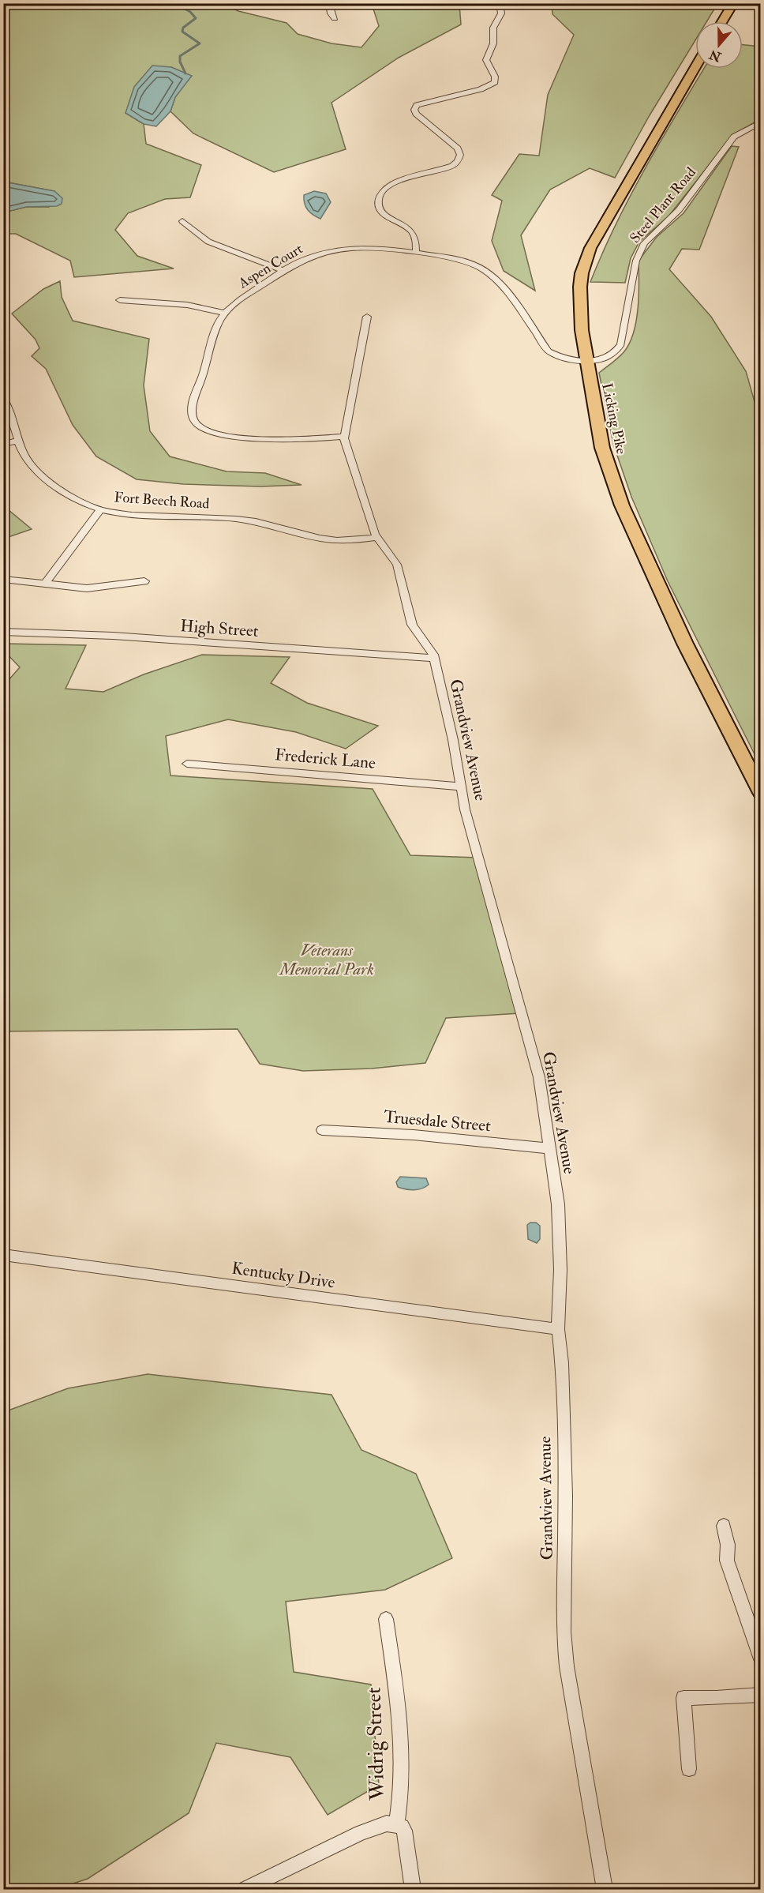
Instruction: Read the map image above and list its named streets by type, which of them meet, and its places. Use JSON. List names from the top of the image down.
{
  "streets": {
    "main road": ["Licking Pike"],
    "street": [
      "Steel Plant Road",
      "Aspen Court",
      "Fort Beech Road",
      "High Street",
      "Grandview Avenue",
      "Frederick Lane",
      "Truesdale Street",
      "Kentucky Drive",
      "Widrig Street"
    ]
  },
  "crossings": [
    ["Steel Plant Road", "Aspen Court"],
    ["Steel Plant Road", "Licking Pike"],
    ["Aspen Court", "Licking Pike"],
    ["Aspen Court", "Grandview Avenue"],
    ["Fort Beech Road", "Grandview Avenue"],
    ["High Street", "Grandview Avenue"],
    ["Grandview Avenue", "Frederick Lane"],
    ["Grandview Avenue", "Truesdale Street"],
    ["Grandview Avenue", "Kentucky Drive"]
  ],
  "parks": ["Veterans Memorial Park"],
  "north": "bottom"
}
